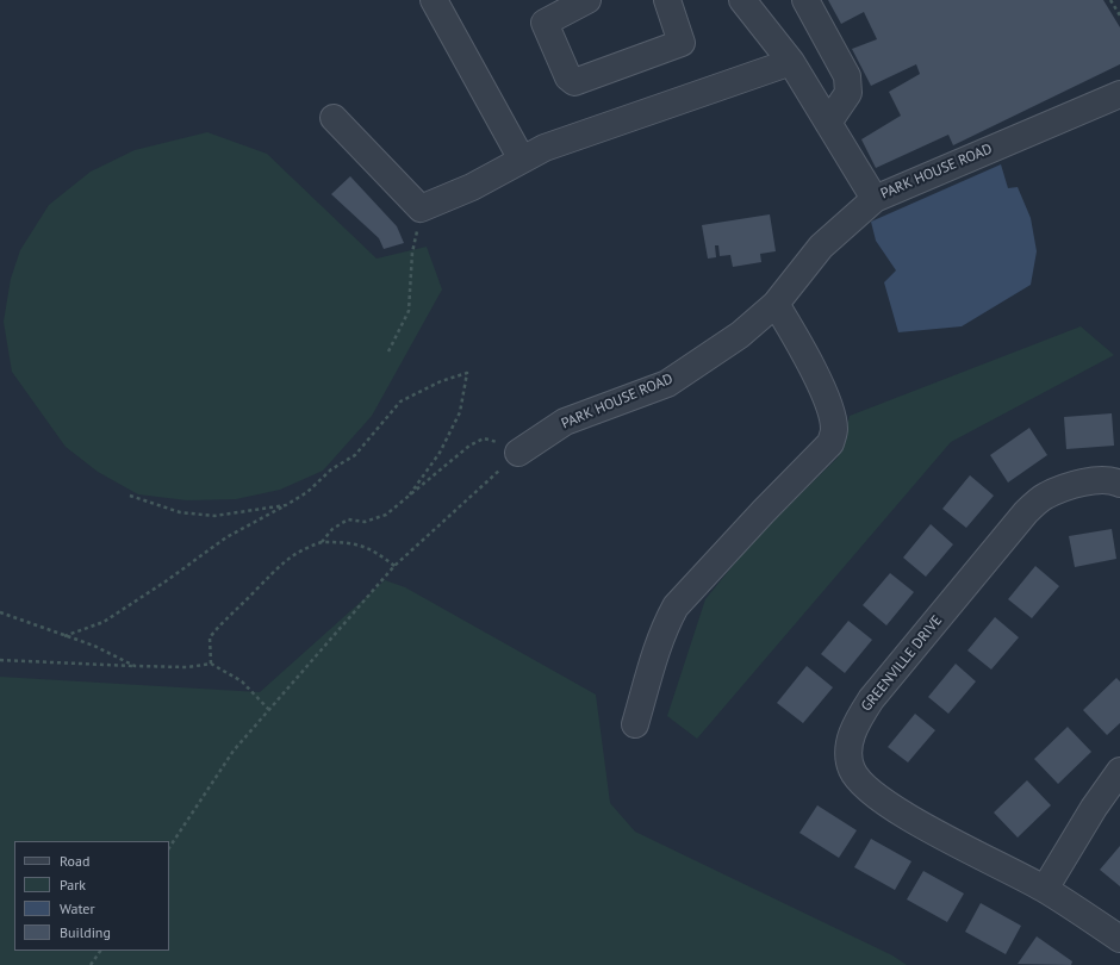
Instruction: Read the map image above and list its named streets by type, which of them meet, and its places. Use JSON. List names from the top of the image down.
{
  "streets": {
    "street": ["PARK HOUSE ROAD", "GREENVILLE DRIVE"]
  },
  "legend": [
    "Road",
    "Park",
    "Water",
    "Building"
  ]
}
